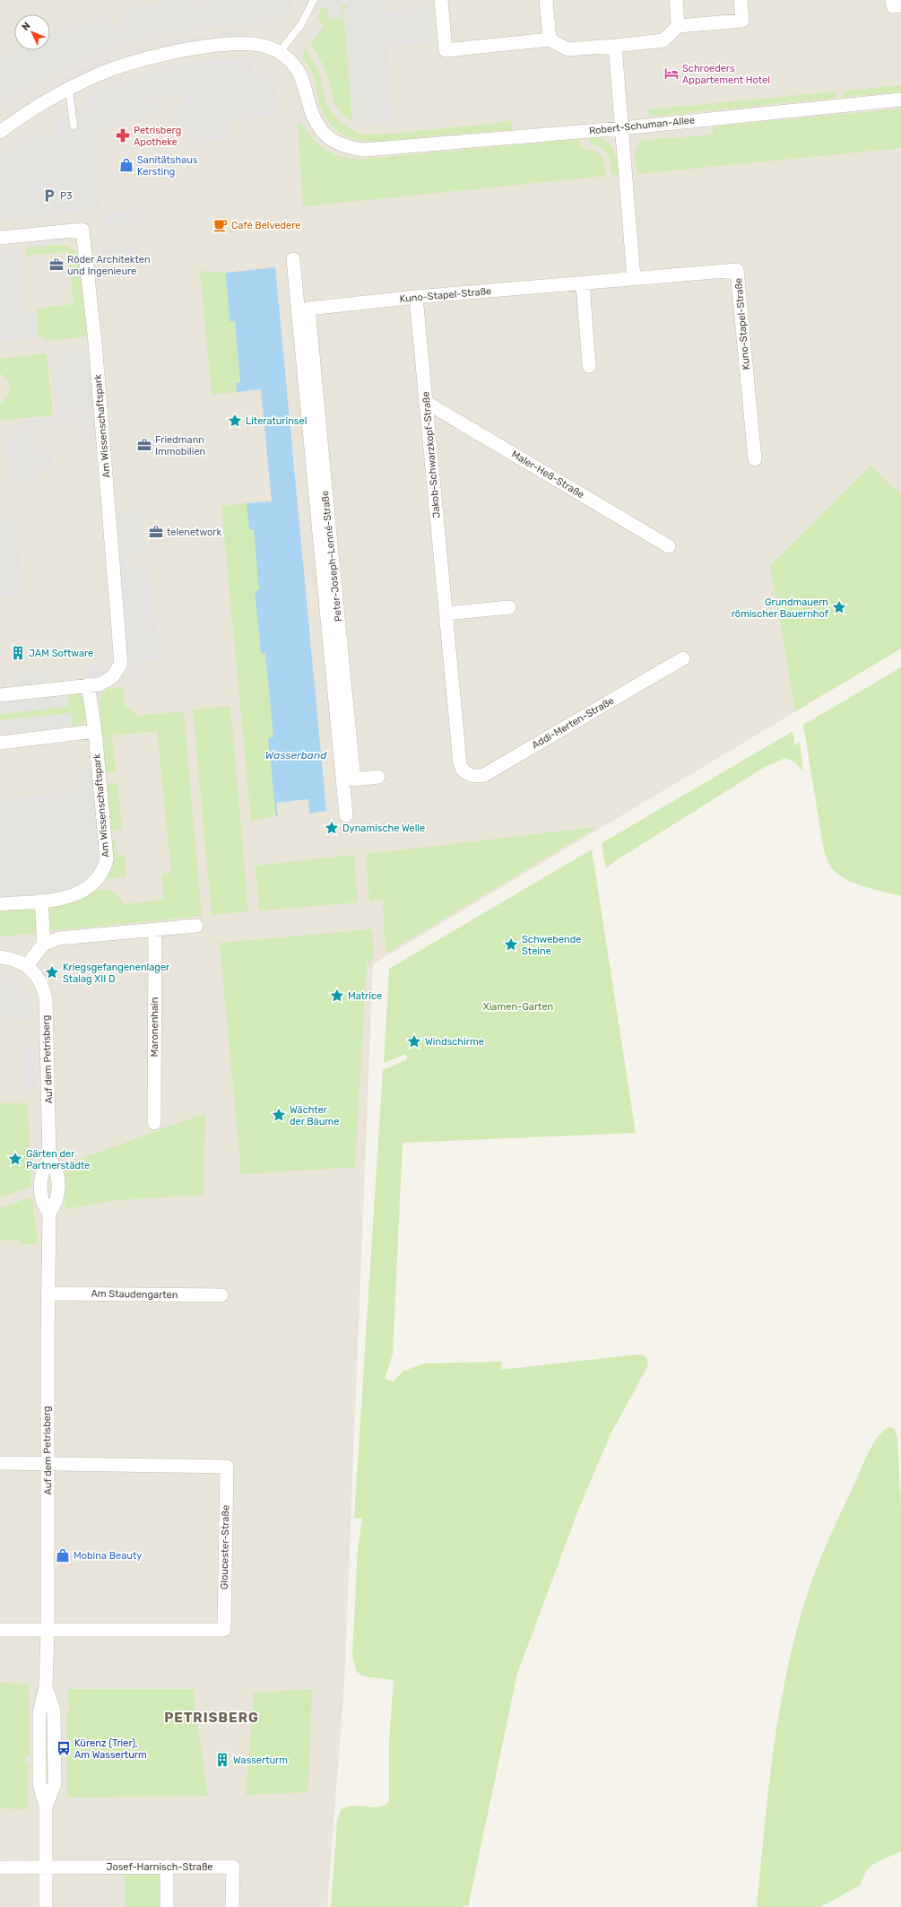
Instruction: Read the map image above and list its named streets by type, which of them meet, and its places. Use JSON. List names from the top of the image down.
{
  "streets": {
    "street": [
      "Robert-Schuman-Allee",
      "Kuno-Stapel-Straße",
      "Am Wissenschaftspark",
      "Jakob-Schwarzkopf-Straße",
      "Maler-Heß-Straße",
      "Peter-Joseph-Lenné-Straße",
      "Addi-Merten-Straße",
      "Maronenhain",
      "Auf dem Petrisberg",
      "Am Staudengarten",
      "Gloucester-Straße",
      "Josef-Harnisch-Straße"
    ]
  },
  "crossings": [
    ["Kuno-Stapel-Straße", "Jakob-Schwarzkopf-Straße"],
    ["Kuno-Stapel-Straße", "Peter-Joseph-Lenné-Straße"],
    ["Jakob-Schwarzkopf-Straße", "Maler-Heß-Straße"],
    ["Jakob-Schwarzkopf-Straße", "Addi-Merten-Straße"],
    ["Auf dem Petrisberg", "Am Staudengarten"],
    ["Auf dem Petrisberg", "Gloucester-Straße"],
    ["Auf dem Petrisberg", "Josef-Harnisch-Straße"]
  ],
  "districts": ["PETRISBERG"],
  "water": ["Wasserband"],
  "parks": ["Xiamen-Garten"],
  "places": {
    "hotel": ["Schroeders Appartement Hotel"],
    "pharmacy": ["Petrisberg Apotheke"],
    "shop": ["Sanitätshaus Kersting", "Mobina Beauty"],
    "parking": ["P3"],
    "cafe": ["Café Belvedere"],
    "office": ["Röder Architekten und Ingenieure", "Friedmann Immobilien", "telenetwork"],
    "place": [
      "Literaturinsel",
      "Grundmauern römischer Bauernhof",
      "Dynamische Welle",
      "Schwebende Steine",
      "Kriegsgefangenenlager Stalag XII D",
      "Matrice",
      "Windschirme",
      "Wächter der Bäume",
      "Gärten der Partnerstädte"
    ],
    "building": ["JAM Software", "Wasserturm"],
    "bus stop": ["Kürenz (Trier), Am Wasserturm"]
  },
  "north": "top left"
}
